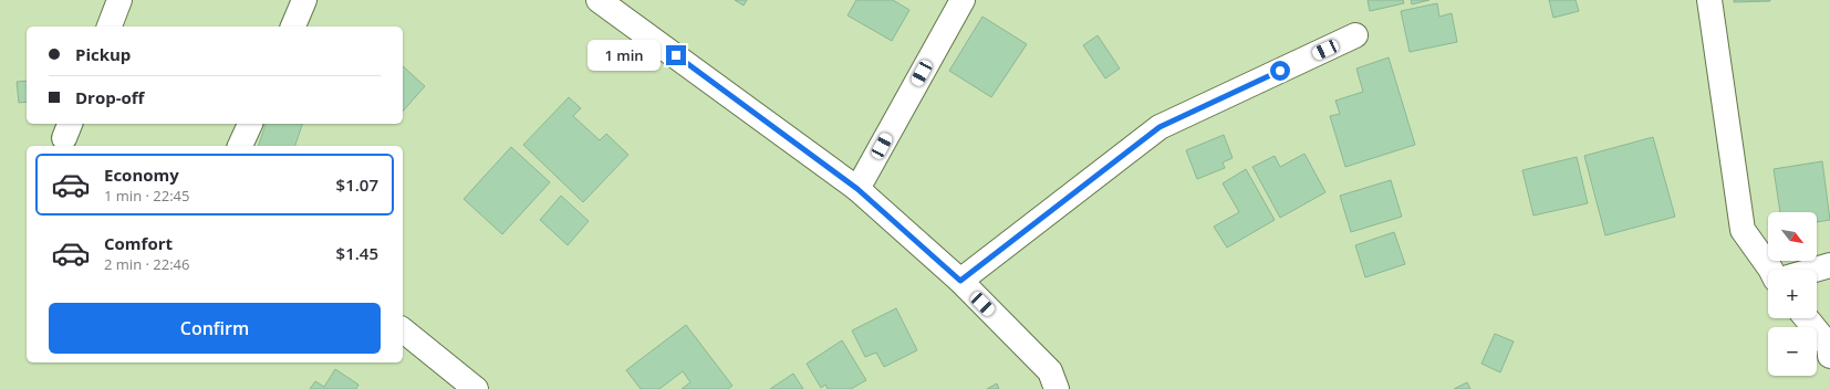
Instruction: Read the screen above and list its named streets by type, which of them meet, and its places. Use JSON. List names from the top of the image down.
{
  "north": "bottom right",
  "page": {
    "banner": ["Pickup", "Drop-off"],
    "bubble": "1 min",
    "list": [
      {
        "name": "Economy",
        "note": "1 min · 22:45",
        "value": "$1.07"
      },
      {
        "name": "Comfort",
        "note": "2 min · 22:46",
        "value": "$1.45"
      }
    ],
    "map_buttons": ["+", "−"],
    "buttons": "Confirm"
  }
}
